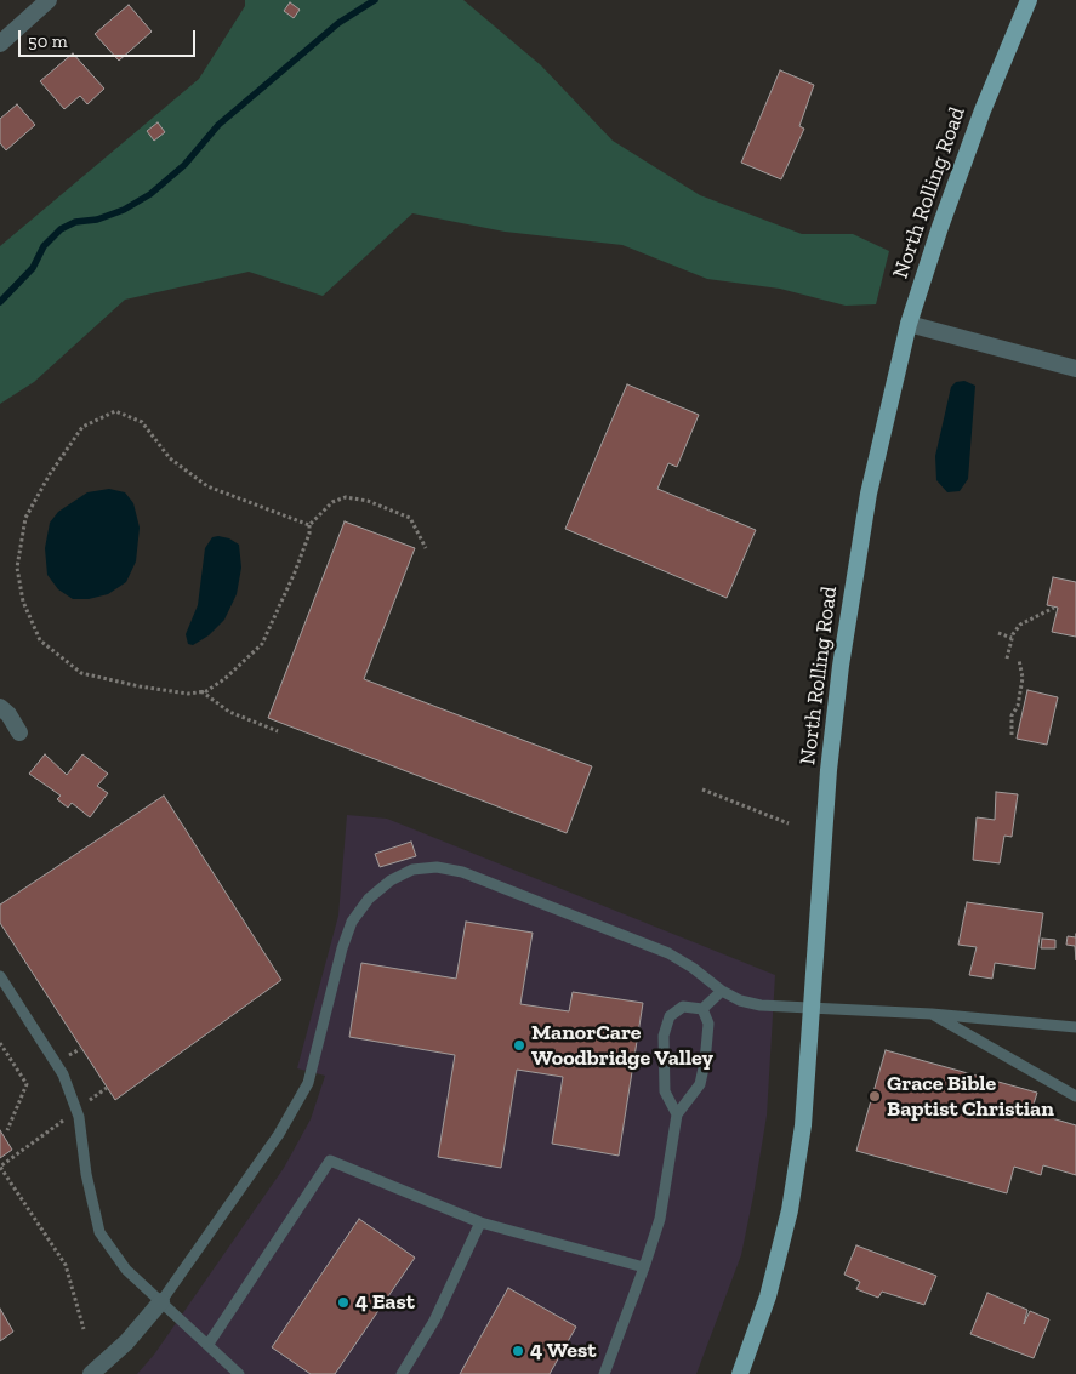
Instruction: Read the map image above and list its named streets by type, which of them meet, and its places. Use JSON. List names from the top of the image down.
{
  "streets": {
    "main road": ["North Rolling Road"]
  },
  "places": [
    "ManorCare Woodbridge Valley",
    "Grace Bible Baptist Christian",
    "4 East",
    "4 West"
  ],
  "scale_bar": "50 m"
}
